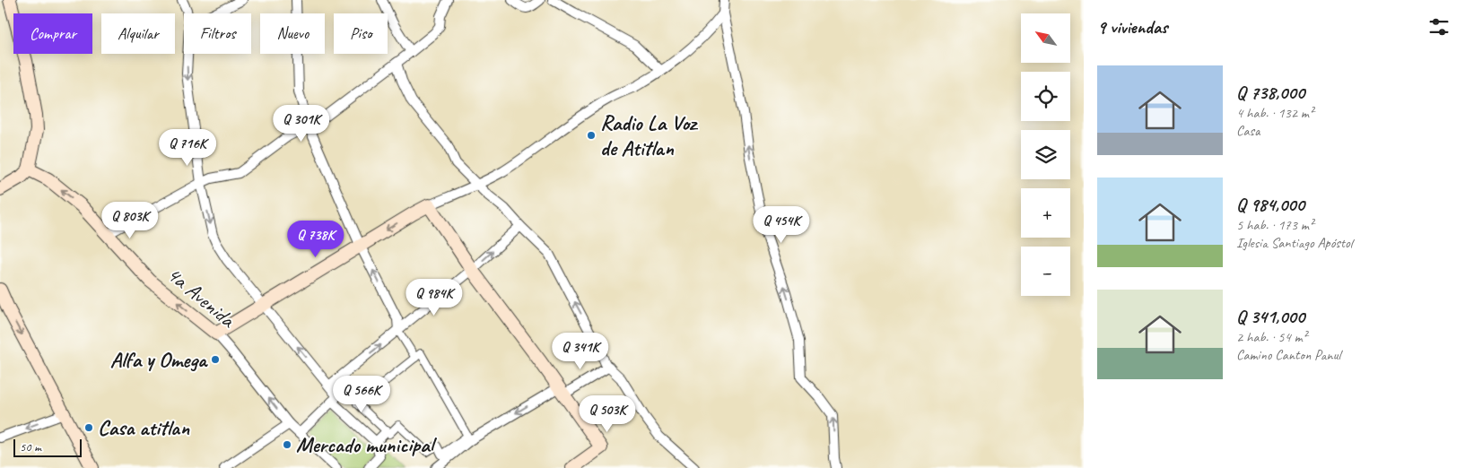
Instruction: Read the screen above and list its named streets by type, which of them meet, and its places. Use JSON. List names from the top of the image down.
{
  "streets": {
    "main road": ["4a Avenida"]
  },
  "one_way": ["4a Avenida"],
  "places": [
    "Radio La Voz de Atitlan",
    "Alfa y Omega",
    "Casa atitlan",
    "Mercado municipal"
  ],
  "scale_bar": "50 m",
  "north": "top left",
  "page": {
    "heading": "9 viviendas",
    "map_buttons": ["+", "−"],
    "chip": [
      "Comprar",
      "Alquilar",
      "Filtros",
      "Nuevo",
      "Piso"
    ],
    "list": [
      {
        "name": "Q 738,000",
        "note": "4 hab. · 132 m² · Casa"
      },
      {
        "name": "Q 984,000",
        "note": "5 hab. · 173 m² · Iglesia Santiago Apóstol"
      },
      {
        "name": "Q 341,000",
        "note": "2 hab. · 54 m² · Camino Canton Panul"
      }
    ],
    "price": [
      "Q 301K",
      "Q 716K",
      "Q 803K",
      "Q 454K",
      "Q 738K",
      "Q 984K",
      "Q 341K",
      "Q 566K",
      "Q 503K"
    ],
    "scale": "50 m"
  }
}
